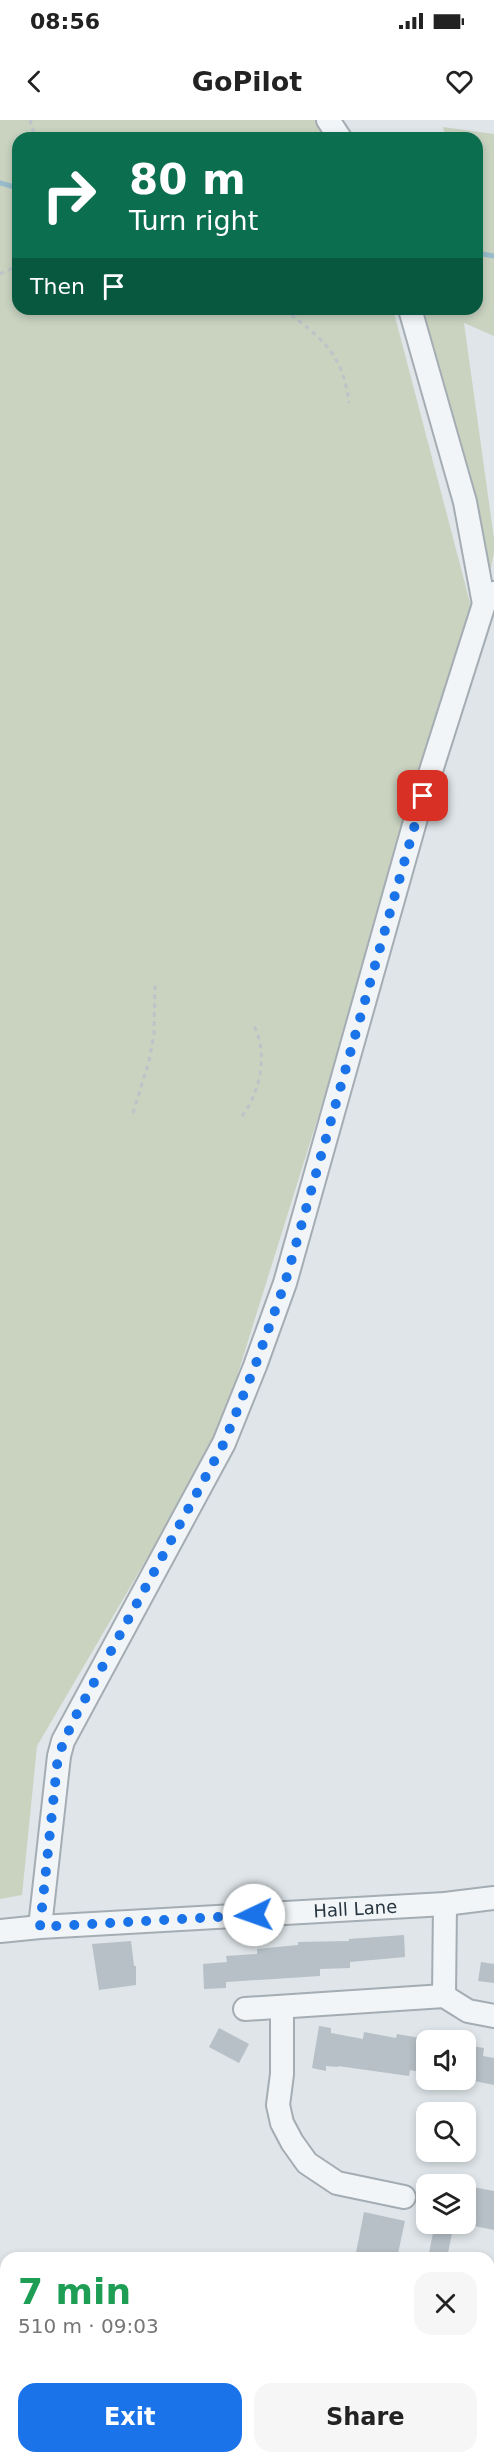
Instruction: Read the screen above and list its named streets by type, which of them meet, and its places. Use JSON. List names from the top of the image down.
{
  "streets": {
    "street": ["Hall Lane"]
  },
  "page": {
    "status": "08:56",
    "header": "GoPilot",
    "turn": ["80 m", "Turn right"],
    "then": "Then",
    "heading": ["7 min", "510 m · 09:03"],
    "buttons": ["Exit", "Share"]
  }
}
